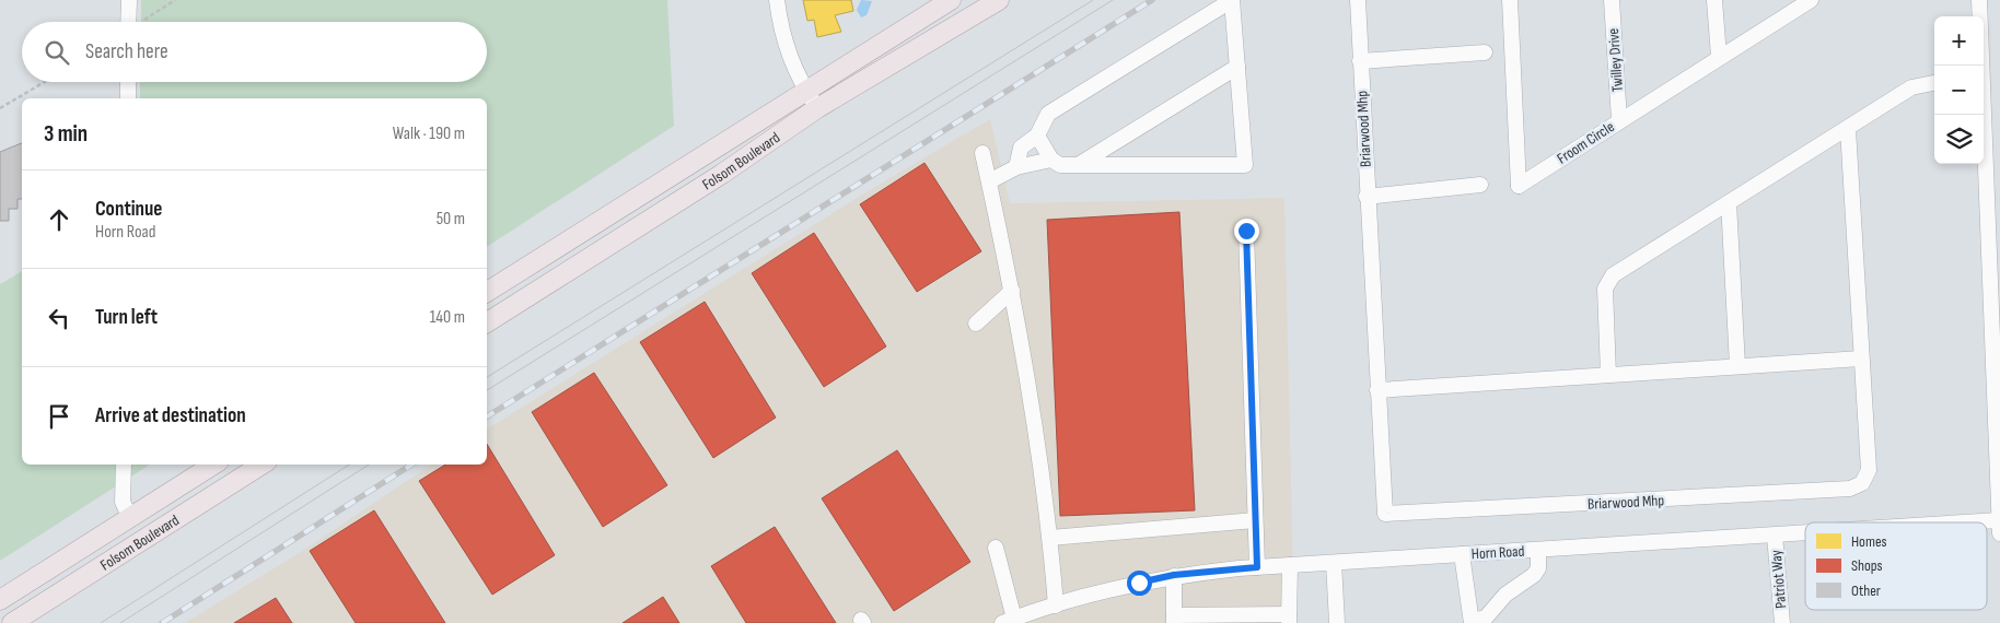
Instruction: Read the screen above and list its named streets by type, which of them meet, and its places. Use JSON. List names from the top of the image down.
{
  "streets": {
    "main road": ["Folsom Boulevard"],
    "street": [
      "Twilley Drive",
      "Briarwood Mhp",
      "Froom Circle",
      "Horn Road",
      "Patriot Way"
    ]
  },
  "crossings": [
    ["Twilley Drive", "Froom Circle"],
    ["Horn Road", "Patriot Way"]
  ],
  "legend": ["Homes", "Shops", "Other"],
  "page": {
    "map_buttons": ["+", "−"],
    "search": "Search here",
    "heading": ["3 min", "Walk · 190 m"],
    "list": [
      ["Continue", "Horn Road", "50 m"],
      ["Turn left", "140 m"],
      "Arrive at destination"
    ]
  }
}
